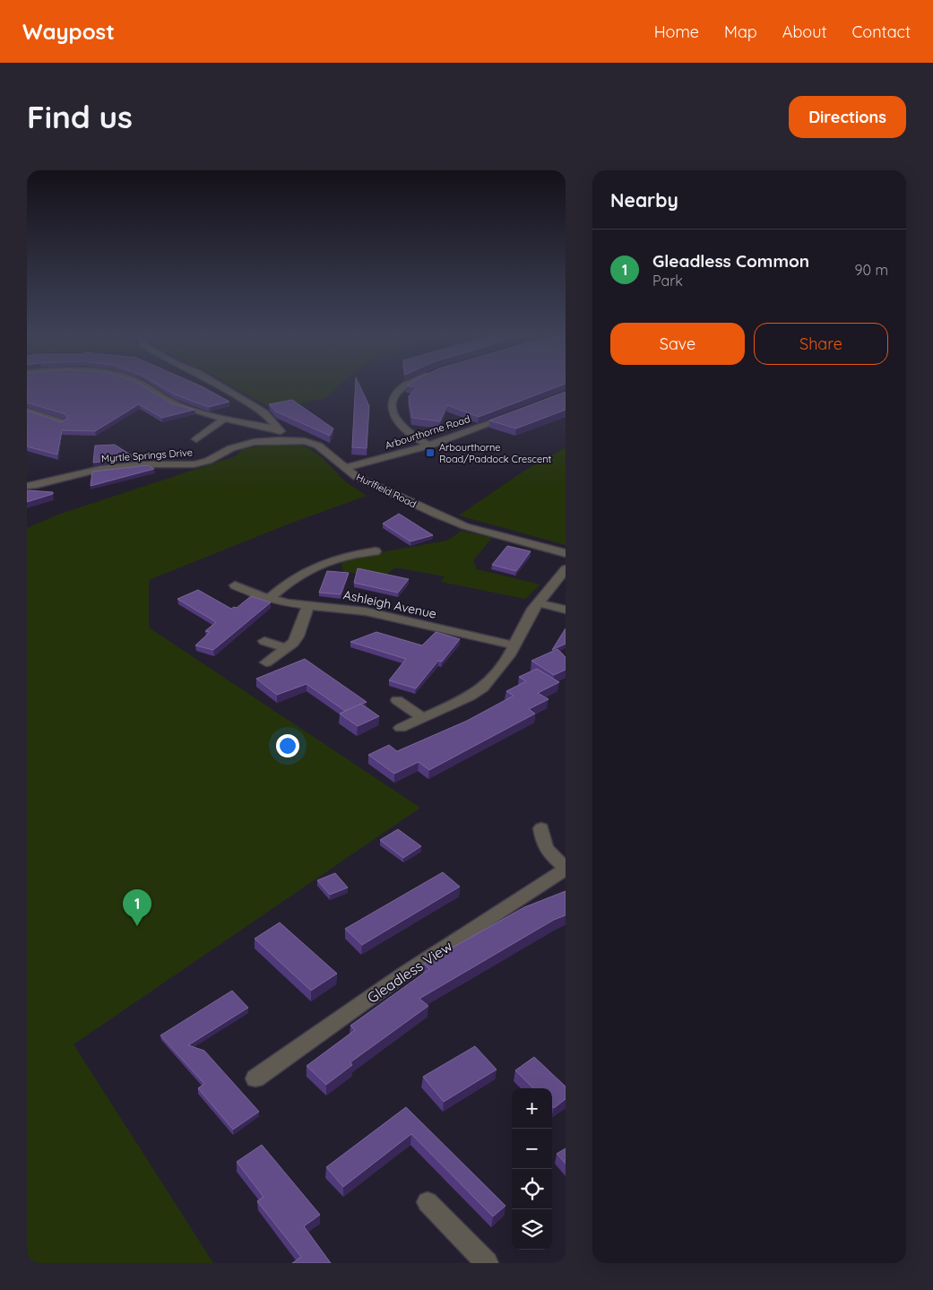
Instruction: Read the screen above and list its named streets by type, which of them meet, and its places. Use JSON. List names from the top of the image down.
{
  "streets": {
    "street": [
      "Arbourthorne Road",
      "Myrtle Springs Drive",
      "Hurlfield Road",
      "Ashleigh Avenue",
      "Gleadless View"
    ]
  },
  "crossings": [
    ["Arbourthorne Road", "Hurlfield Road"],
    ["Myrtle Springs Drive", "Hurlfield Road"]
  ],
  "places": {
    "transit": ["Arbourthorne Road/Paddock Crescent"]
  },
  "page": {
    "header": "Waypost",
    "nav": [
      "Home",
      "Map",
      "About",
      "Contact"
    ],
    "buttons": [
      "Directions",
      ["Save", "Share"]
    ],
    "title": "Find us",
    "heading": "Nearby",
    "list": [
      {
        "mark": "1",
        "name": "Gleadless Common",
        "note": "Park",
        "value": "90 m"
      }
    ],
    "pins": "1",
    "map_buttons": ["+", "−"]
  }
}
